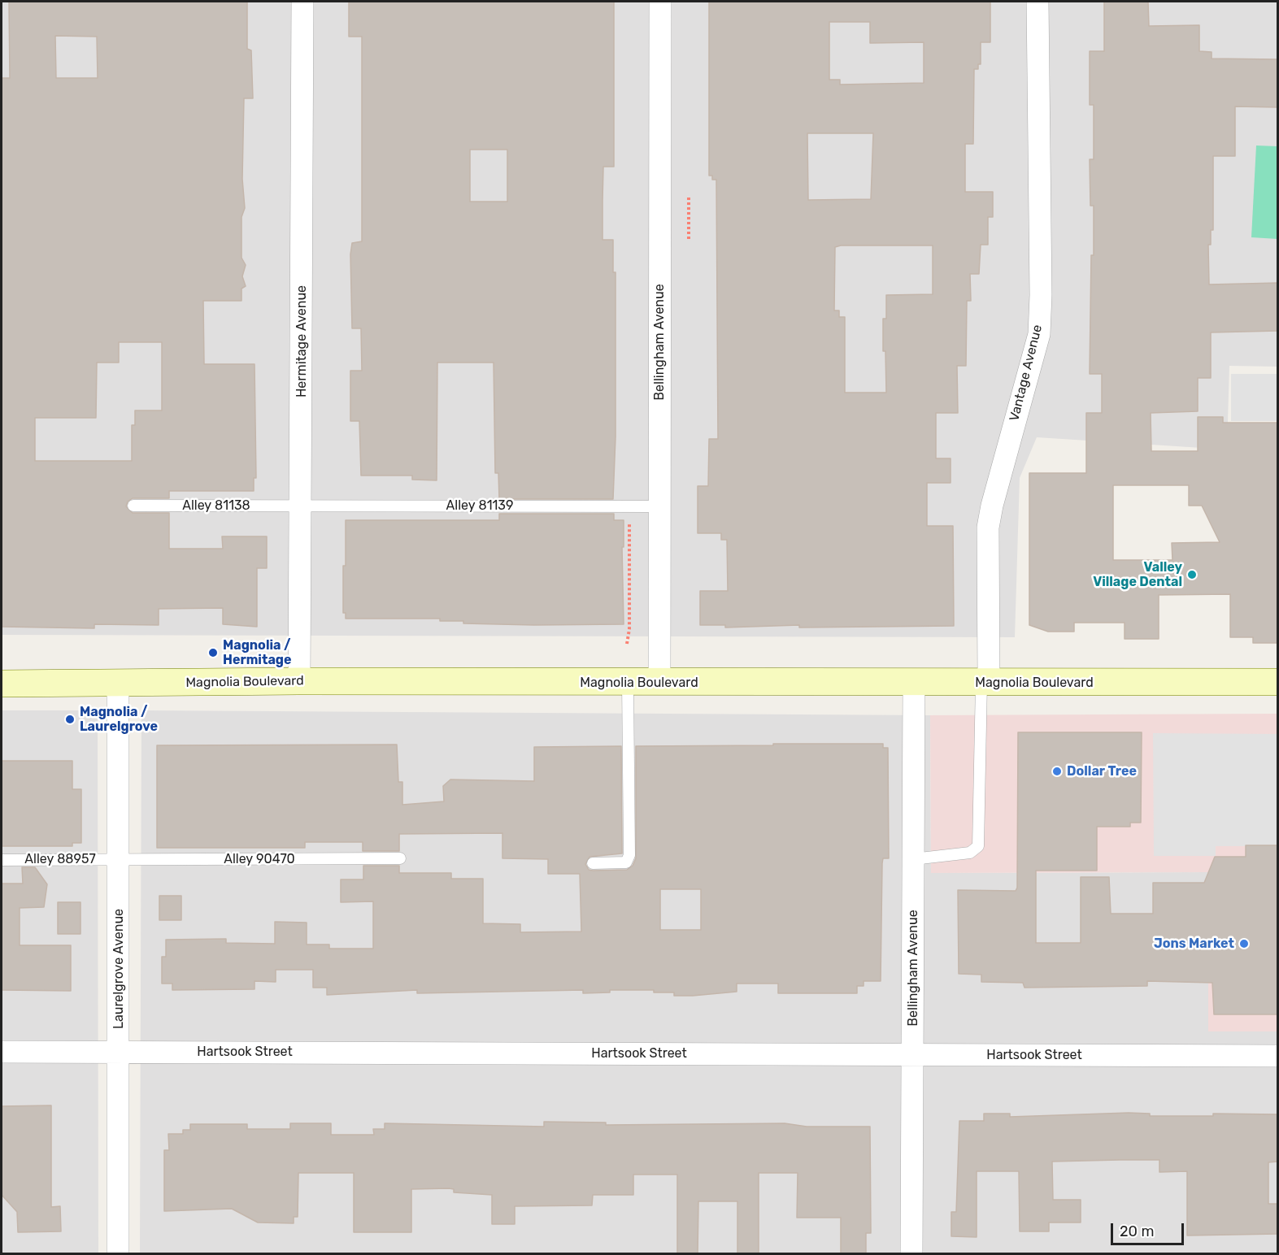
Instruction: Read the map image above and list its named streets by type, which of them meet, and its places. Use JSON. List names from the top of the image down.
{
  "streets": {
    "main road": ["Magnolia Boulevard"],
    "street": [
      "Hermitage Avenue",
      "Bellingham Avenue",
      "Vantage Avenue",
      "Laurelgrove Avenue",
      "Hartsook Street"
    ],
    "lane": [
      "Alley 81138",
      "Alley 81139",
      "Alley 88957",
      "Alley 90470"
    ]
  },
  "crossings": [
    ["Hermitage Avenue", "Alley 81138"],
    ["Hermitage Avenue", "Alley 81139"],
    ["Hermitage Avenue", "Magnolia Boulevard"],
    ["Bellingham Avenue", "Alley 81139"],
    ["Bellingham Avenue", "Magnolia Boulevard"],
    ["Bellingham Avenue", "Hartsook Street"],
    ["Vantage Avenue", "Magnolia Boulevard"],
    ["Alley 81138", "Alley 81139"],
    ["Magnolia Boulevard", "Laurelgrove Avenue"],
    ["Alley 88957", "Alley 90470"],
    ["Alley 88957", "Laurelgrove Avenue"],
    ["Alley 90470", "Laurelgrove Avenue"],
    ["Laurelgrove Avenue", "Hartsook Street"]
  ],
  "places": [
    "Valley Village Dental",
    "Magnolia / Hermitage",
    "Magnolia / Laurelgrove",
    "Dollar Tree",
    "Jons Market"
  ],
  "scale_bar": "20 m"
}
